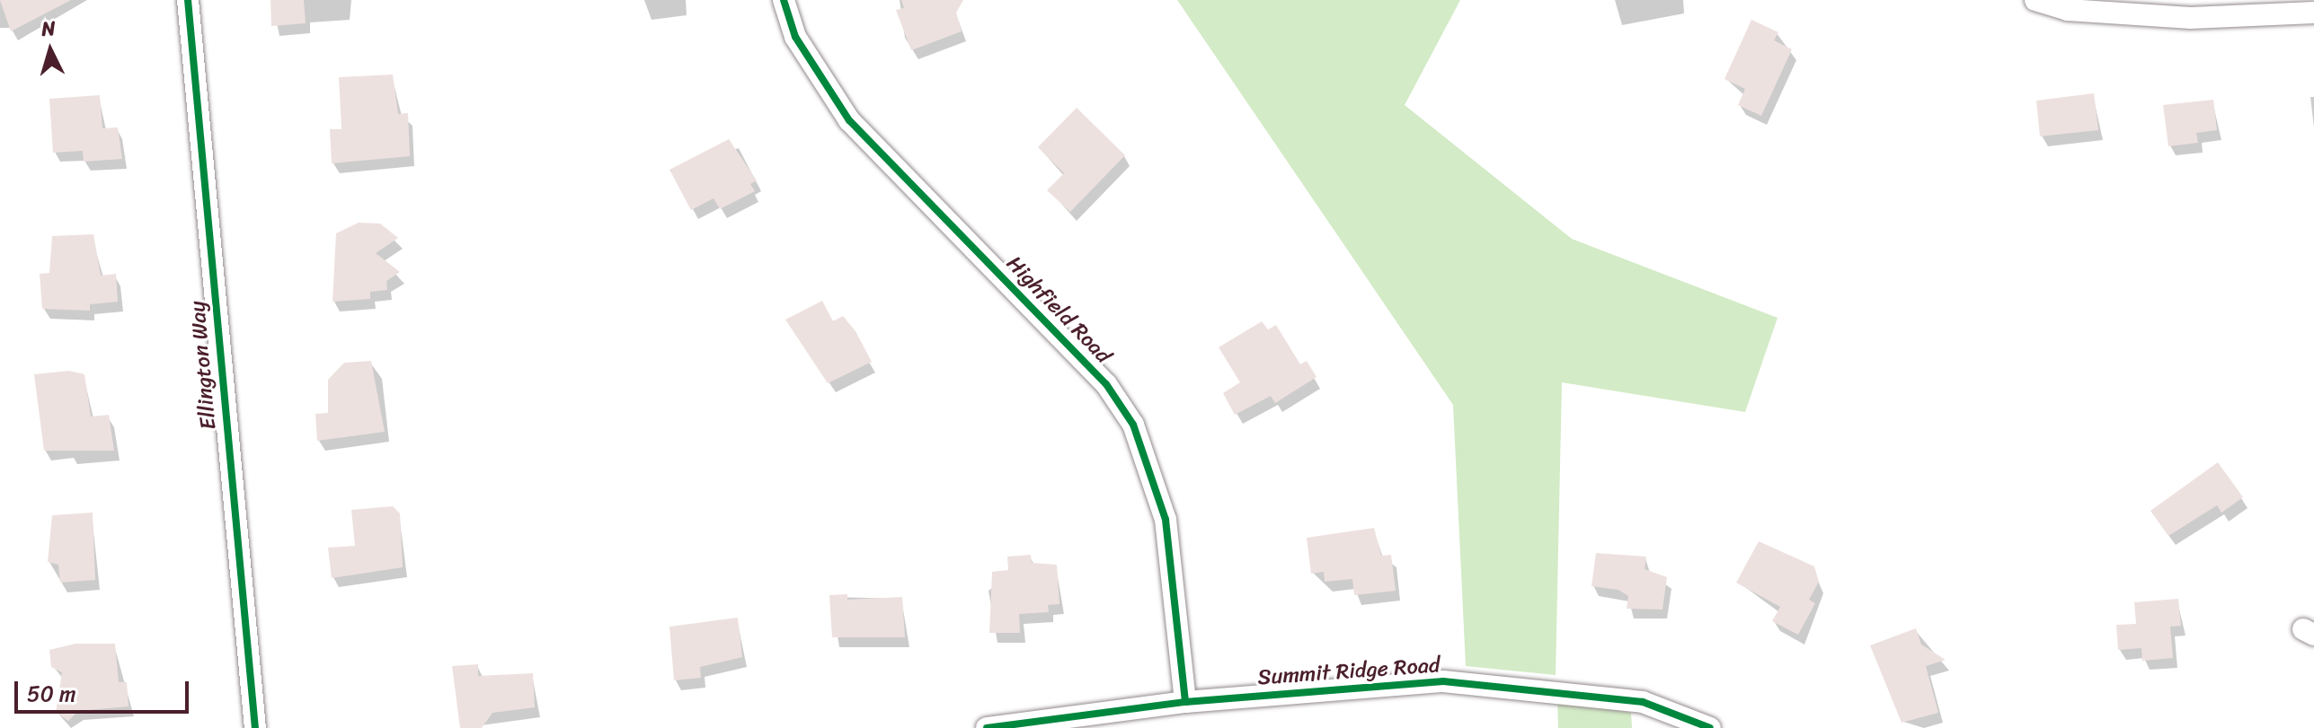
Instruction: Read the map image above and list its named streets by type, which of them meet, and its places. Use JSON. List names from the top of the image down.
{
  "streets": {
    "street": ["Highfield Road", "Ellington Way", "Summit Ridge Road"]
  },
  "crossings": [
    ["Highfield Road", "Summit Ridge Road"]
  ],
  "scale_bar": "50 m",
  "north": "top"
}
